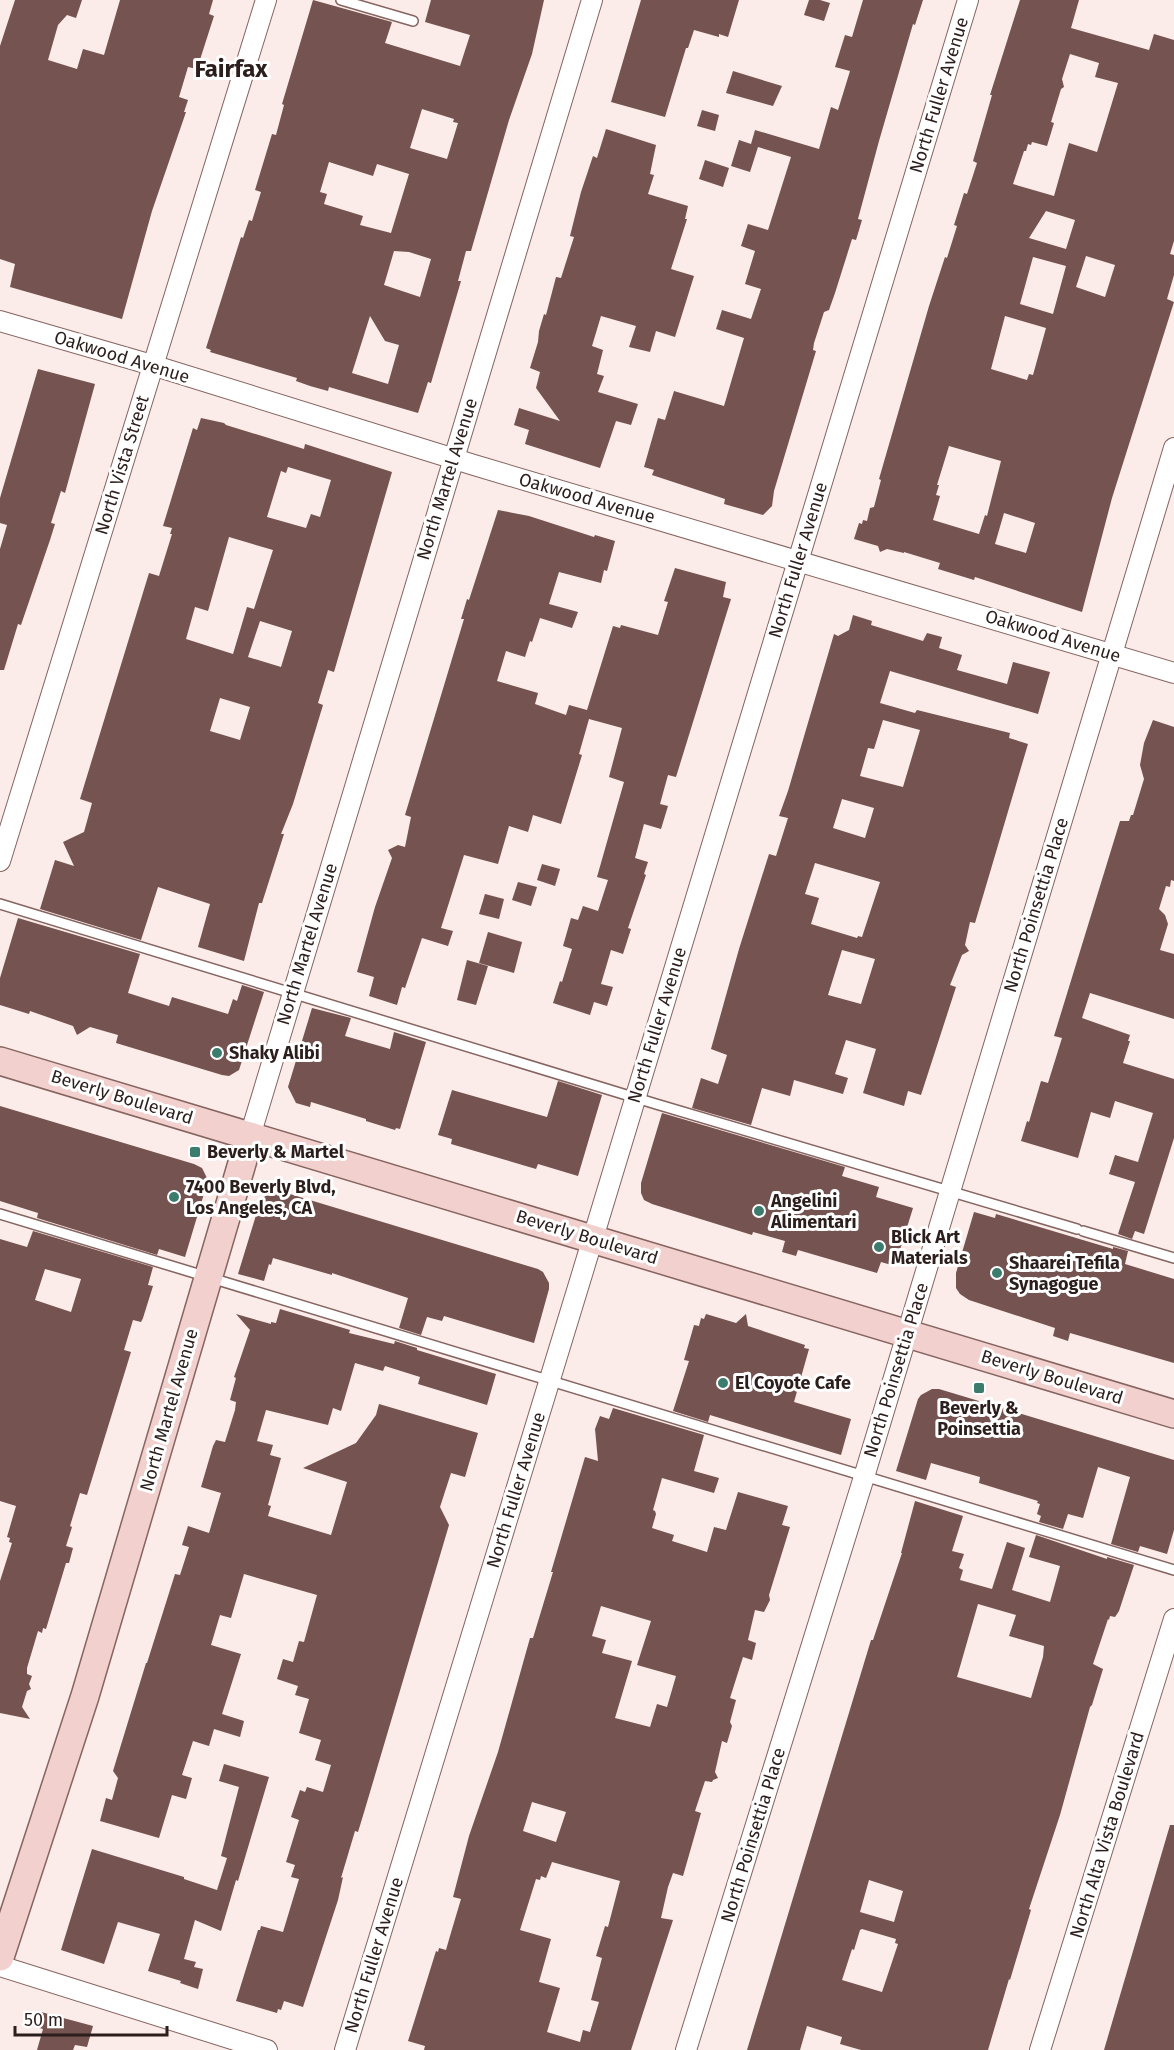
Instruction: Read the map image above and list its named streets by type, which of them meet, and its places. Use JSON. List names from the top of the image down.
{
  "streets": {
    "main road": ["North Martel Avenue", "Beverly Boulevard"],
    "street": [
      "North Fuller Avenue",
      "Oakwood Avenue",
      "North Vista Street",
      "North Poinsettia Place",
      "North Alta Vista Boulevard"
    ]
  },
  "crossings": [
    ["North Fuller Avenue", "Oakwood Avenue"],
    ["North Fuller Avenue", "Beverly Boulevard"],
    ["Oakwood Avenue", "North Vista Street"],
    ["Oakwood Avenue", "North Martel Avenue"],
    ["Oakwood Avenue", "North Poinsettia Place"],
    ["North Martel Avenue", "Beverly Boulevard"],
    ["North Poinsettia Place", "Beverly Boulevard"]
  ],
  "districts": ["Fairfax"],
  "places": {
    "other": [
      "Shaky Alibi",
      "7400 Beverly Blvd, Los Angeles, CA",
      "Angelini Alimentari",
      "Blick Art Materials",
      "Shaarei Tefila Synagogue",
      "El Coyote Cafe"
    ],
    "transit": ["Beverly & Martel", "Beverly & Poinsettia"]
  },
  "scale_bar": "50 m"
}
